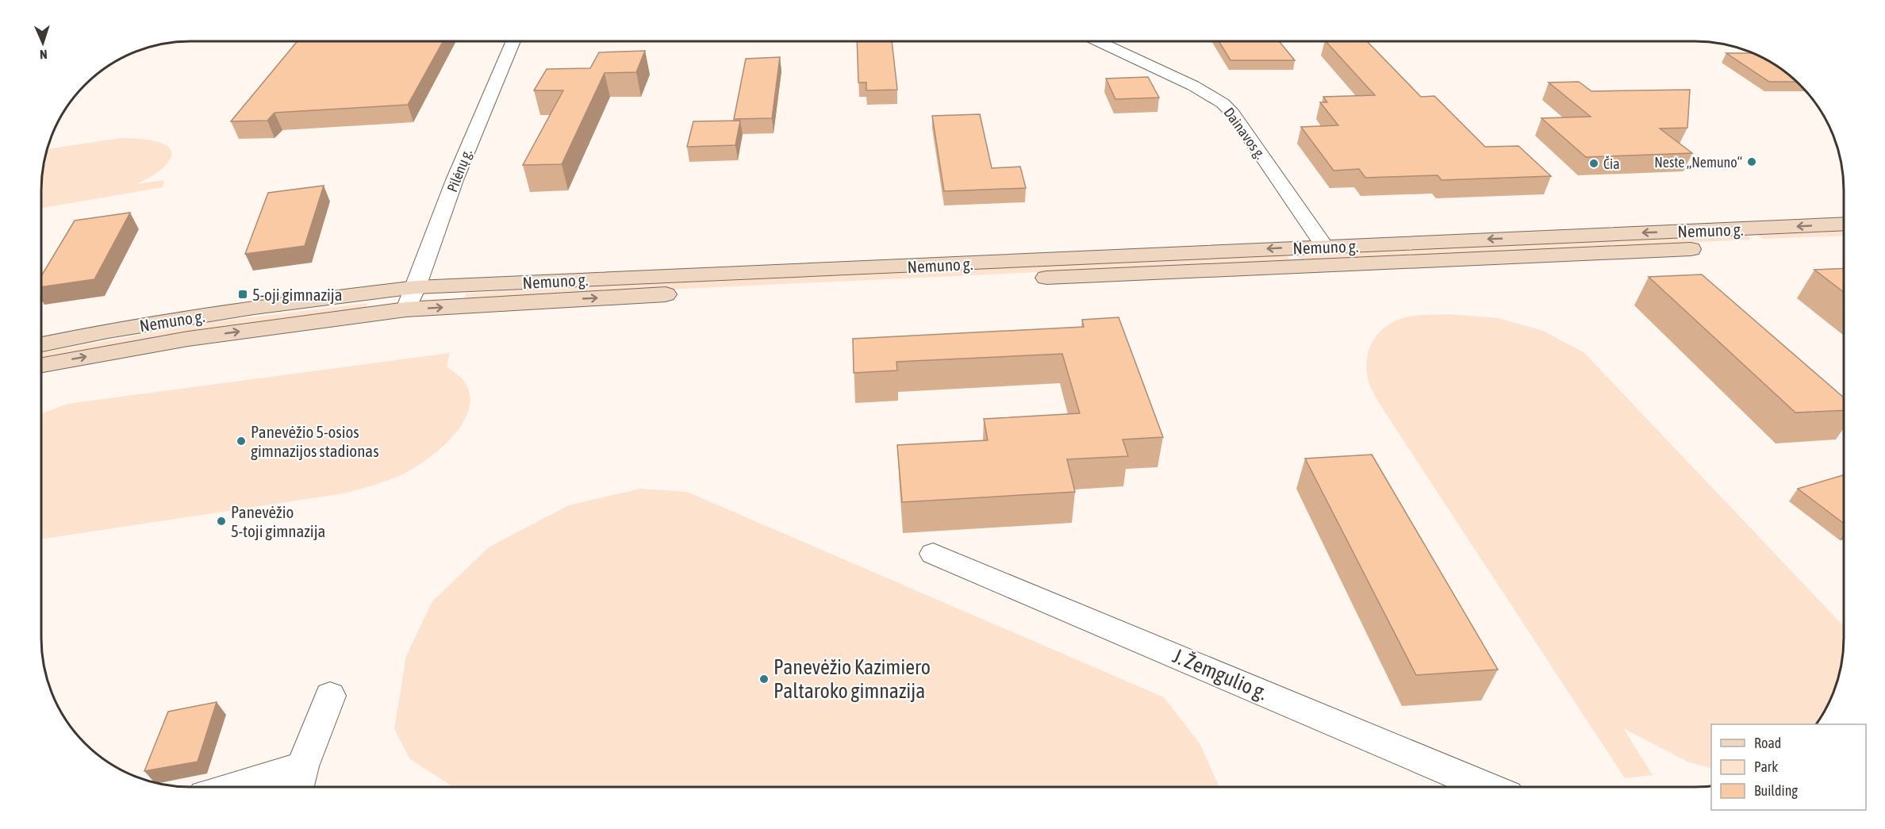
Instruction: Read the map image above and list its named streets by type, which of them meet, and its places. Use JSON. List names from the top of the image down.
{
  "streets": {
    "main road": ["Nemuno g."],
    "street": ["Dainavos g.", "Pilėnų g.", "J. Žemgulio g."]
  },
  "crossings": [
    ["Dainavos g.", "Nemuno g."],
    ["Pilėnų g.", "Nemuno g."]
  ],
  "places": {
    "other": [
      "Neste „Nemuno“",
      "Čia",
      "Panevėžio 5-osios gimnazijos stadionas",
      "Panevėžio 5-toji gimnazija",
      "Panevėžio Kazimiero Paltaroko gimnazija"
    ],
    "transit": ["5-oji gimnazija"]
  },
  "legend": ["Road", "Park", "Building"],
  "north": "bottom"
}
